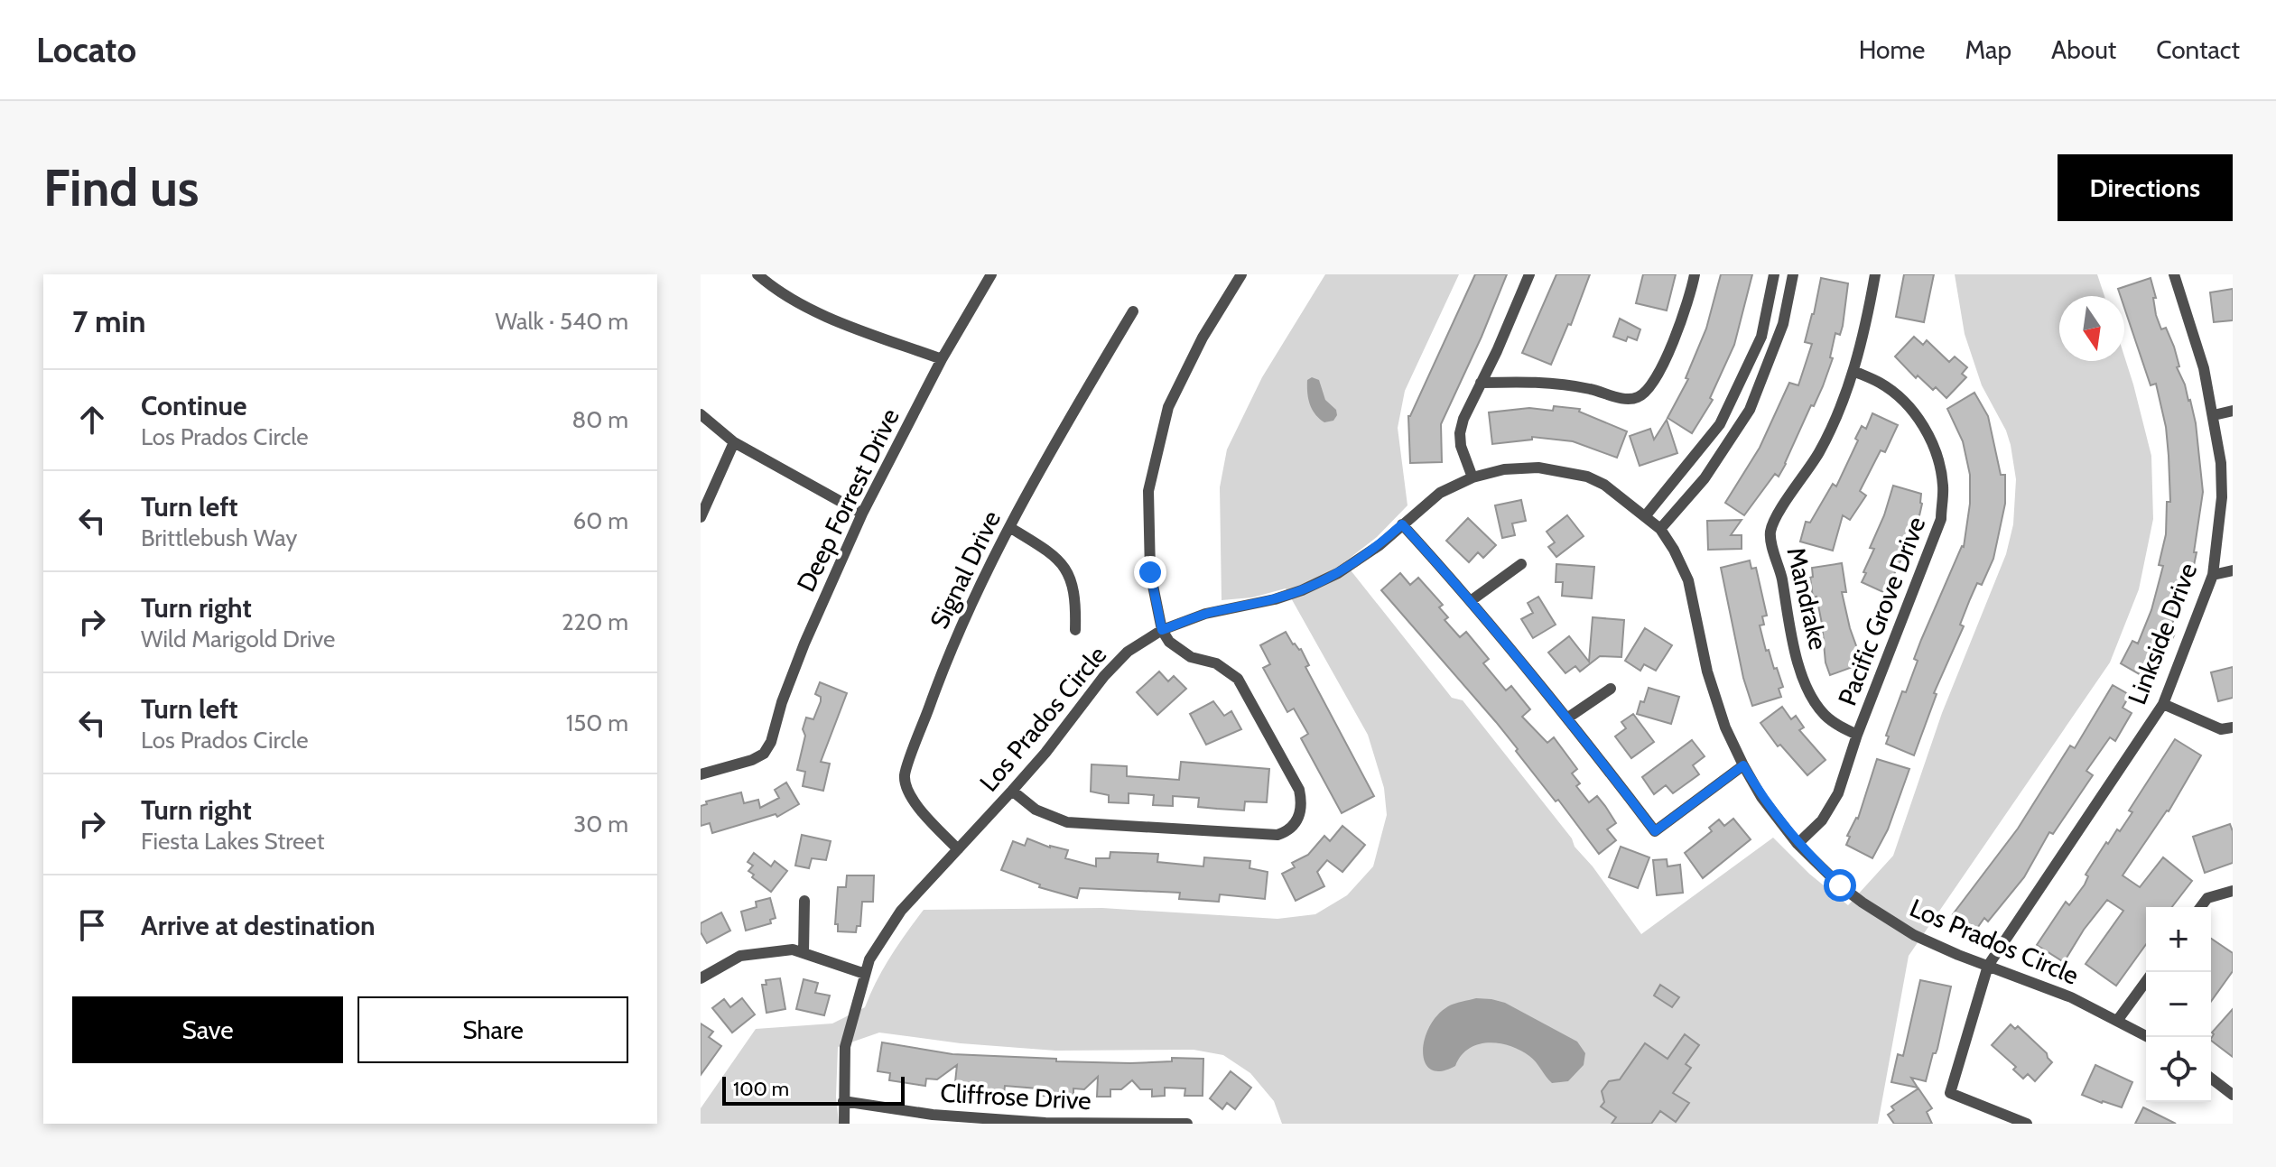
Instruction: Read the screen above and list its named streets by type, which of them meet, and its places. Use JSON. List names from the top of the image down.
{
  "streets": {
    "street": [
      "Deep Forrest Drive",
      "Signal Drive",
      "Mandrake",
      "Pacific Grove Drive",
      "Linkside Drive",
      "Los Prados Circle",
      "Cliffrose Drive"
    ]
  },
  "crossings": [
    ["Signal Drive", "Los Prados Circle"],
    ["Mandrake", "Pacific Grove Drive"],
    ["Pacific Grove Drive", "Los Prados Circle"],
    ["Linkside Drive", "Los Prados Circle"],
    ["Los Prados Circle", "Cliffrose Drive"]
  ],
  "scale_bar": "100 m",
  "north": "bottom",
  "page": {
    "header": "Locato",
    "nav": [
      "Home",
      "Map",
      "About",
      "Contact"
    ],
    "buttons": [
      "Directions",
      ["Save", "Share"]
    ],
    "title": "Find us",
    "heading": ["7 min", "Walk · 540 m"],
    "list": [
      ["Continue", "Los Prados Circle", "80 m"],
      ["Turn left", "Brittlebush Way", "60 m"],
      ["Turn right", "Wild Marigold Drive", "220 m"],
      ["Turn left", "Los Prados Circle", "150 m"],
      ["Turn right", "Fiesta Lakes Street", "30 m"],
      "Arrive at destination"
    ],
    "map_buttons": ["+", "−"],
    "scale": "100 m"
  }
}
